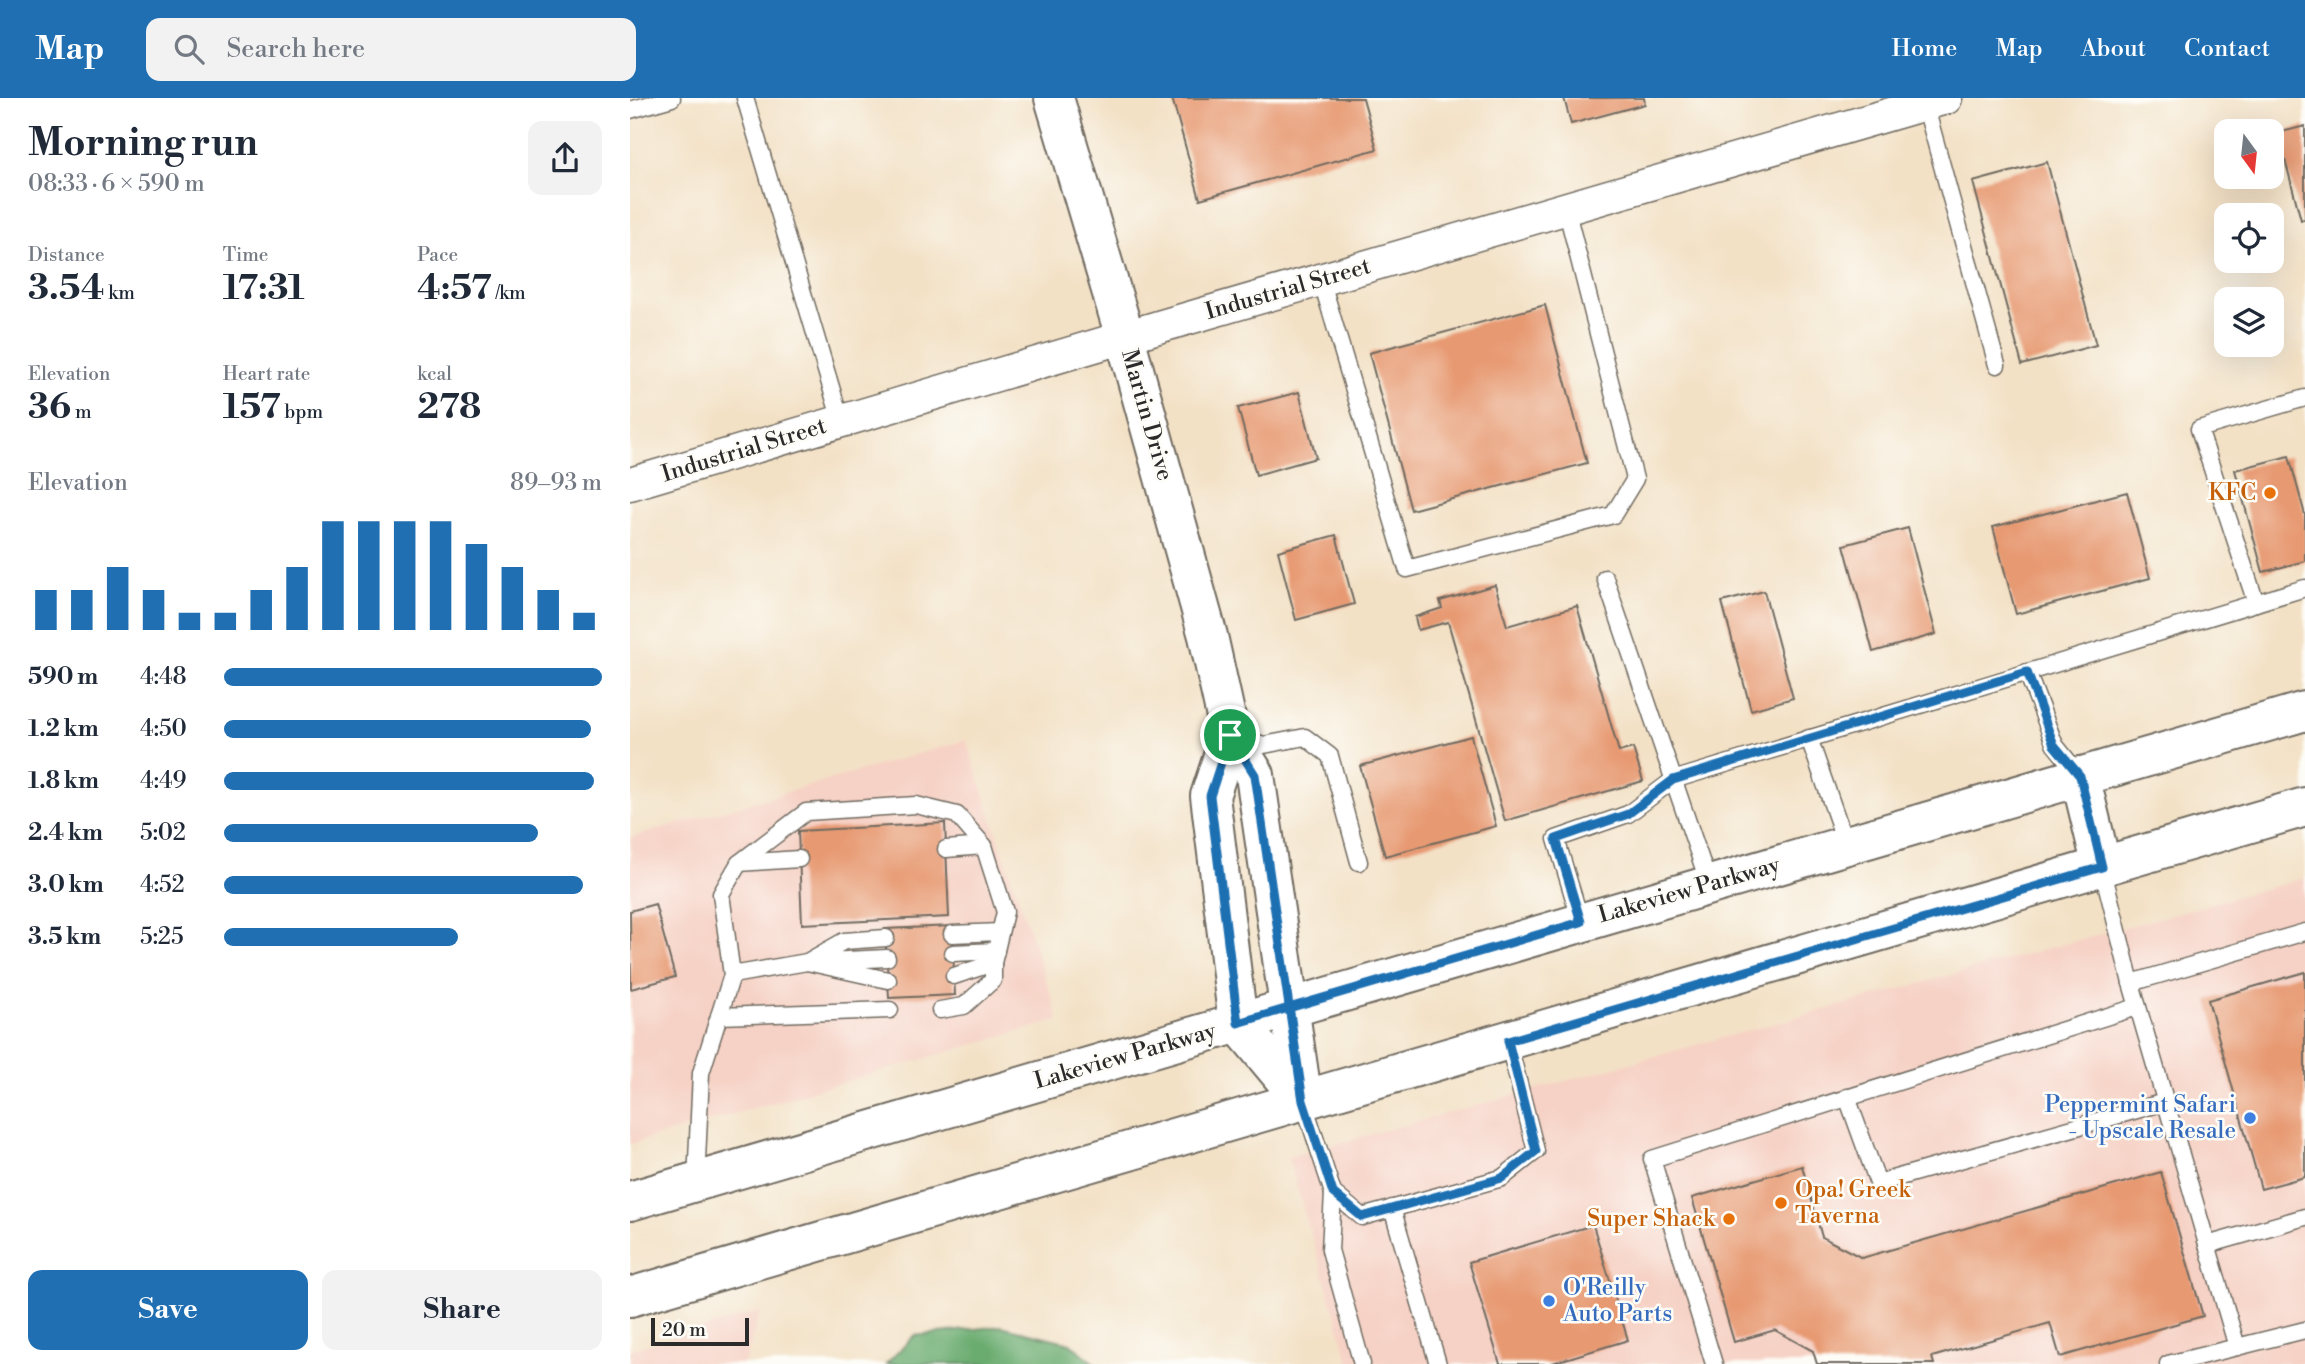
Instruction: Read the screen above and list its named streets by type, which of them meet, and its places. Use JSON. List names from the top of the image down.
{
  "streets": {
    "main road": ["Martin Drive", "Lakeview Parkway"],
    "street": ["Industrial Street"]
  },
  "crossings": [
    ["Industrial Street", "Martin Drive"],
    ["Martin Drive", "Lakeview Parkway"]
  ],
  "places": [
    "KFC",
    "Peppermint Safari - Upscale Resale",
    "Opa! Greek Taverna",
    "Super Shack",
    "O'Reilly Auto Parts"
  ],
  "scale_bar": "20 m",
  "north": "bottom",
  "page": {
    "header": "Map",
    "search": "Search here",
    "nav": [
      "Home",
      "Map",
      "About",
      "Contact"
    ],
    "heading": ["Morning run", "08:33 · 6 × 590 m"],
    "stats": [
      ["Distance", "3.54 km"],
      ["Time", "17:31"],
      ["Pace", "4:57 /km"],
      ["Elevation", "36 m"],
      ["Heart rate", "157 bpm"],
      ["kcal", "278"]
    ],
    "chart": ["Elevation", "89–93 m"],
    "list": [
      {
        "name": "590 m",
        "note": "4:48"
      },
      {
        "name": "1.2 km",
        "note": "4:50"
      },
      {
        "name": "1.8 km",
        "note": "4:49"
      },
      {
        "name": "2.4 km",
        "note": "5:02"
      },
      {
        "name": "3.0 km",
        "note": "4:52"
      },
      {
        "name": "3.5 km",
        "note": "5:25"
      }
    ],
    "buttons": ["Save", "Share"],
    "scale": "20 m"
  }
}
